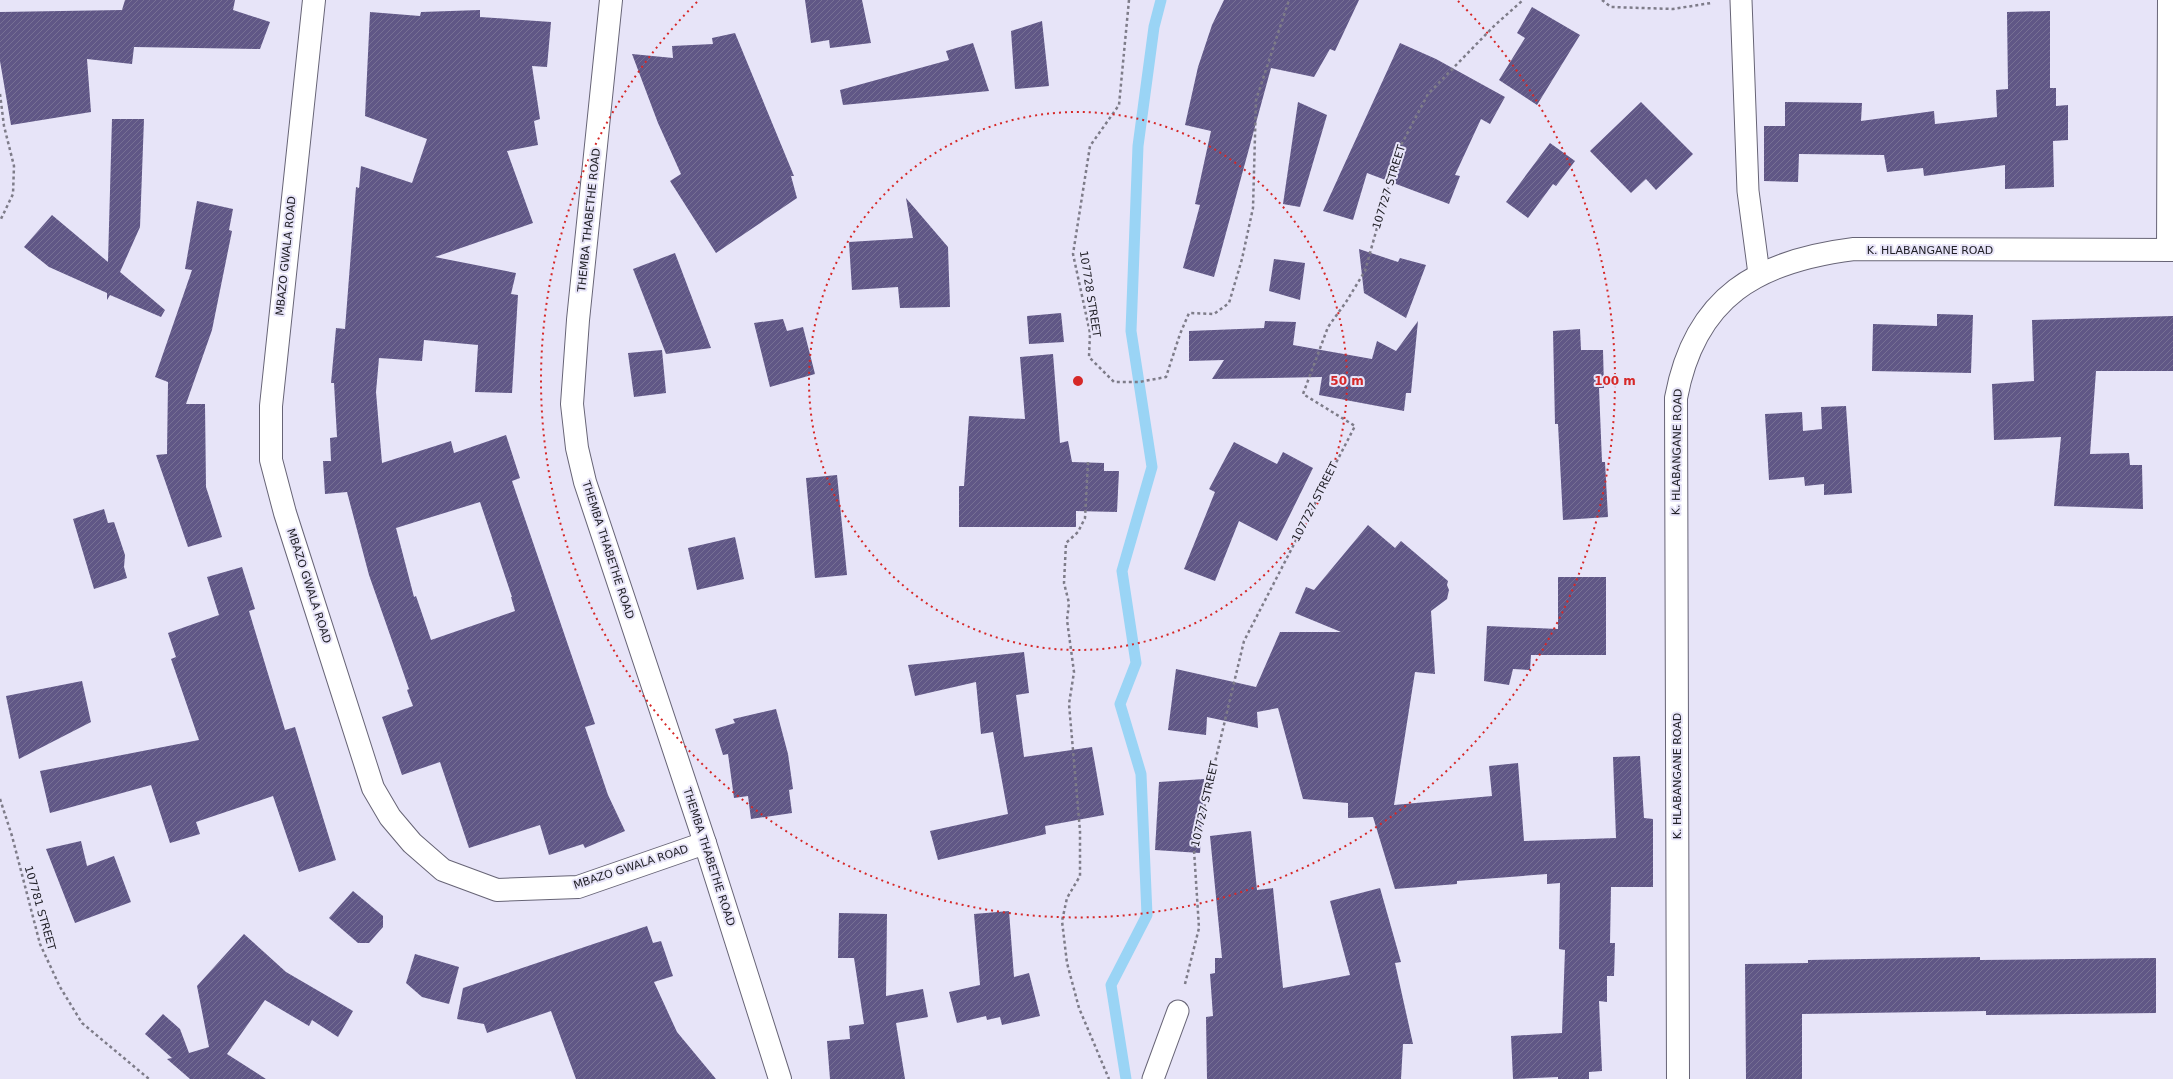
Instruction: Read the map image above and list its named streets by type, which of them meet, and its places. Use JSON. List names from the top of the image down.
{
  "streets": {
    "street": ["THEMBA THABETHE ROAD", "K. HLABANGANE ROAD", "MBAZO GWALA ROAD"],
    "path": ["107727 STREET", "107728 STREET", "107781 STREET"]
  },
  "crossings": [
    ["THEMBA THABETHE ROAD", "MBAZO GWALA ROAD"]
  ],
  "rings": ["50 m", "100 m"]
}
